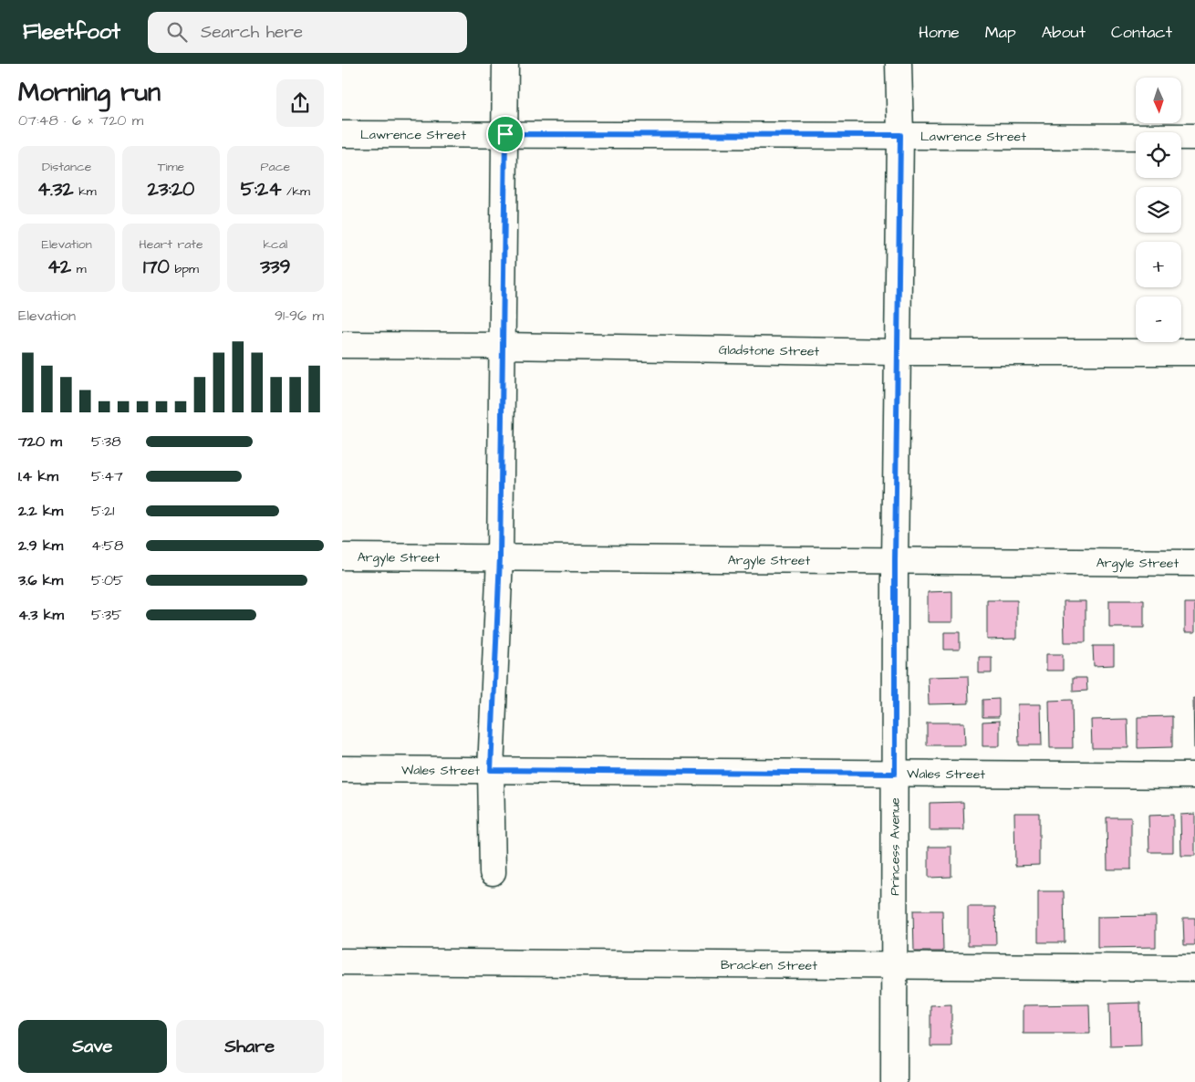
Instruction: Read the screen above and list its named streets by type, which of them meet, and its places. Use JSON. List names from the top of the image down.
{
  "streets": {
    "street": [
      "Lawrence Street",
      "Gladstone Street",
      "Argyle Street",
      "Wales Street",
      "Princess Avenue",
      "Bracken Street"
    ]
  },
  "crossings": [
    ["Lawrence Street", "Princess Avenue"],
    ["Gladstone Street", "Princess Avenue"],
    ["Argyle Street", "Princess Avenue"],
    ["Wales Street", "Princess Avenue"],
    ["Princess Avenue", "Bracken Street"]
  ],
  "north": "bottom",
  "page": {
    "header": "Fleetfoot",
    "search": "Search here",
    "nav": [
      "Home",
      "Map",
      "About",
      "Contact"
    ],
    "heading": ["Morning run", "07:48 · 6 × 720 m"],
    "map_buttons": ["+", "−"],
    "stats": [
      ["Distance", "4.32 km"],
      ["Time", "23:20"],
      ["Pace", "5:24 /km"],
      ["Elevation", "42 m"],
      ["Heart rate", "170 bpm"],
      ["kcal", "339"]
    ],
    "chart": ["Elevation", "91–96 m"],
    "list": [
      {
        "name": "720 m",
        "note": "5:38"
      },
      {
        "name": "1.4 km",
        "note": "5:47"
      },
      {
        "name": "2.2 km",
        "note": "5:21"
      },
      {
        "name": "2.9 km",
        "note": "4:58"
      },
      {
        "name": "3.6 km",
        "note": "5:05"
      },
      {
        "name": "4.3 km",
        "note": "5:35"
      }
    ],
    "buttons": ["Save", "Share"]
  }
}
